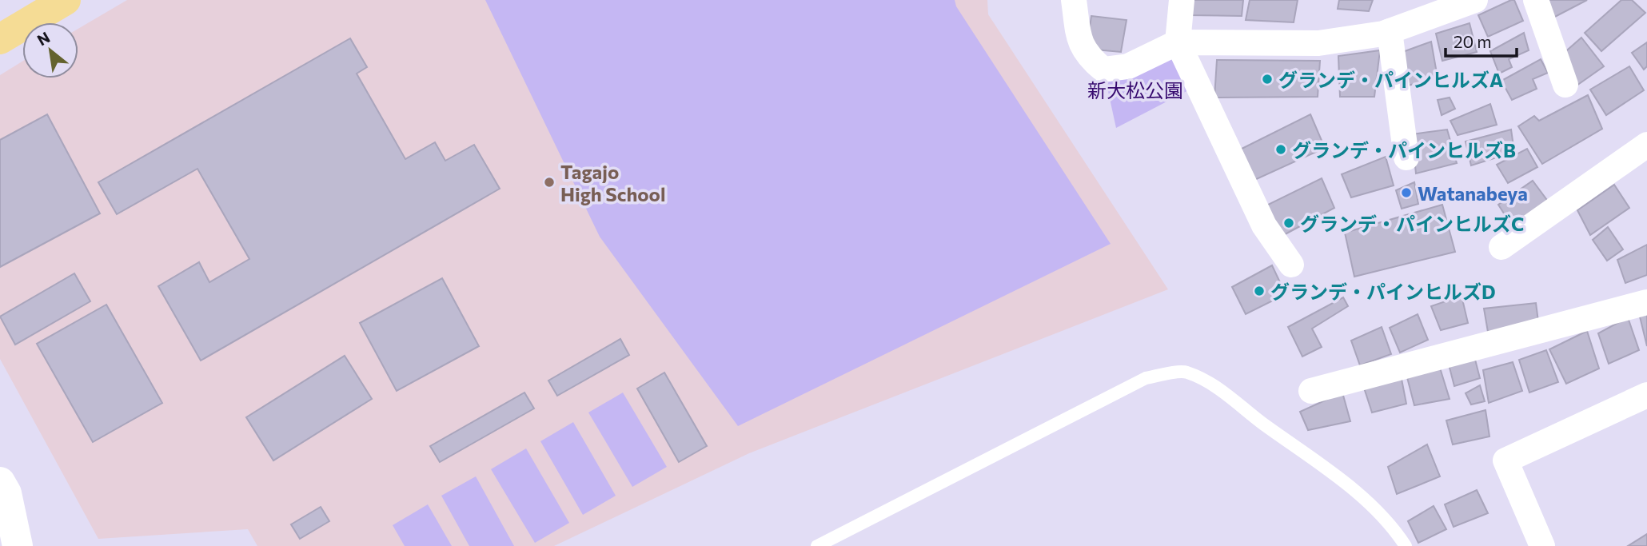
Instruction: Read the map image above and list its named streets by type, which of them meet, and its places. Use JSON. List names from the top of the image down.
{
  "parks": ["新大松公園"],
  "places": [
    "グランデ・パインヒルズA",
    "グランデ・パインヒルズB",
    "Tagajo High School",
    "Watanabeya",
    "グランデ・パインヒルズC",
    "グランデ・パインヒルズD"
  ],
  "scale_bar": "20 m",
  "north": "top left"
}
